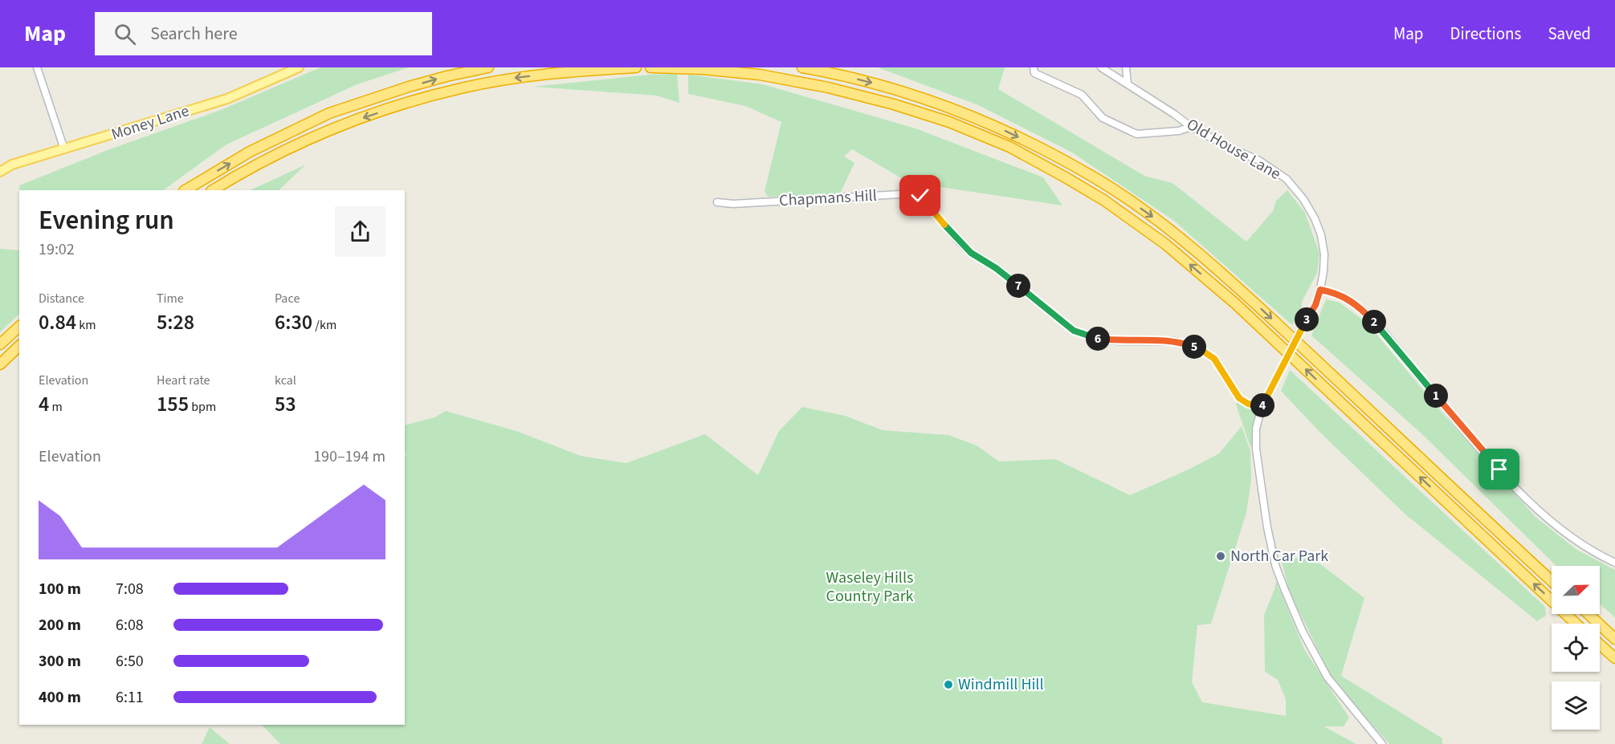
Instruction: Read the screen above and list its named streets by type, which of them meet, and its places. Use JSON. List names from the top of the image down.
{
  "streets": {
    "main road": ["Money Lane"],
    "street": ["Old House Lane", "Chapmans Hill"]
  },
  "crossings": [
    ["Old House Lane", "Chapmans Hill"]
  ],
  "parks": ["Waseley Hills Country Park"],
  "places": ["North Car Park", "Windmill Hill"],
  "north": "top right",
  "page": {
    "header": "Map",
    "search": "Search here",
    "nav": ["Map", "Directions", "Saved"],
    "heading": ["Evening run", "19:02"],
    "stats": [
      ["Distance", "0.84 km"],
      ["Time", "5:28"],
      ["Pace", "6:30 /km"],
      ["Elevation", "4 m"],
      ["Heart rate", "155 bpm"],
      ["kcal", "53"]
    ],
    "pins": [
      "7",
      "3",
      "2",
      "6",
      "5",
      "1",
      "4"
    ],
    "chart": ["Elevation", "190–194 m"],
    "list": [
      {
        "name": "100 m",
        "note": "7:08"
      },
      {
        "name": "200 m",
        "note": "6:08"
      },
      {
        "name": "300 m",
        "note": "6:50"
      },
      {
        "name": "400 m",
        "note": "6:11"
      }
    ]
  }
}
